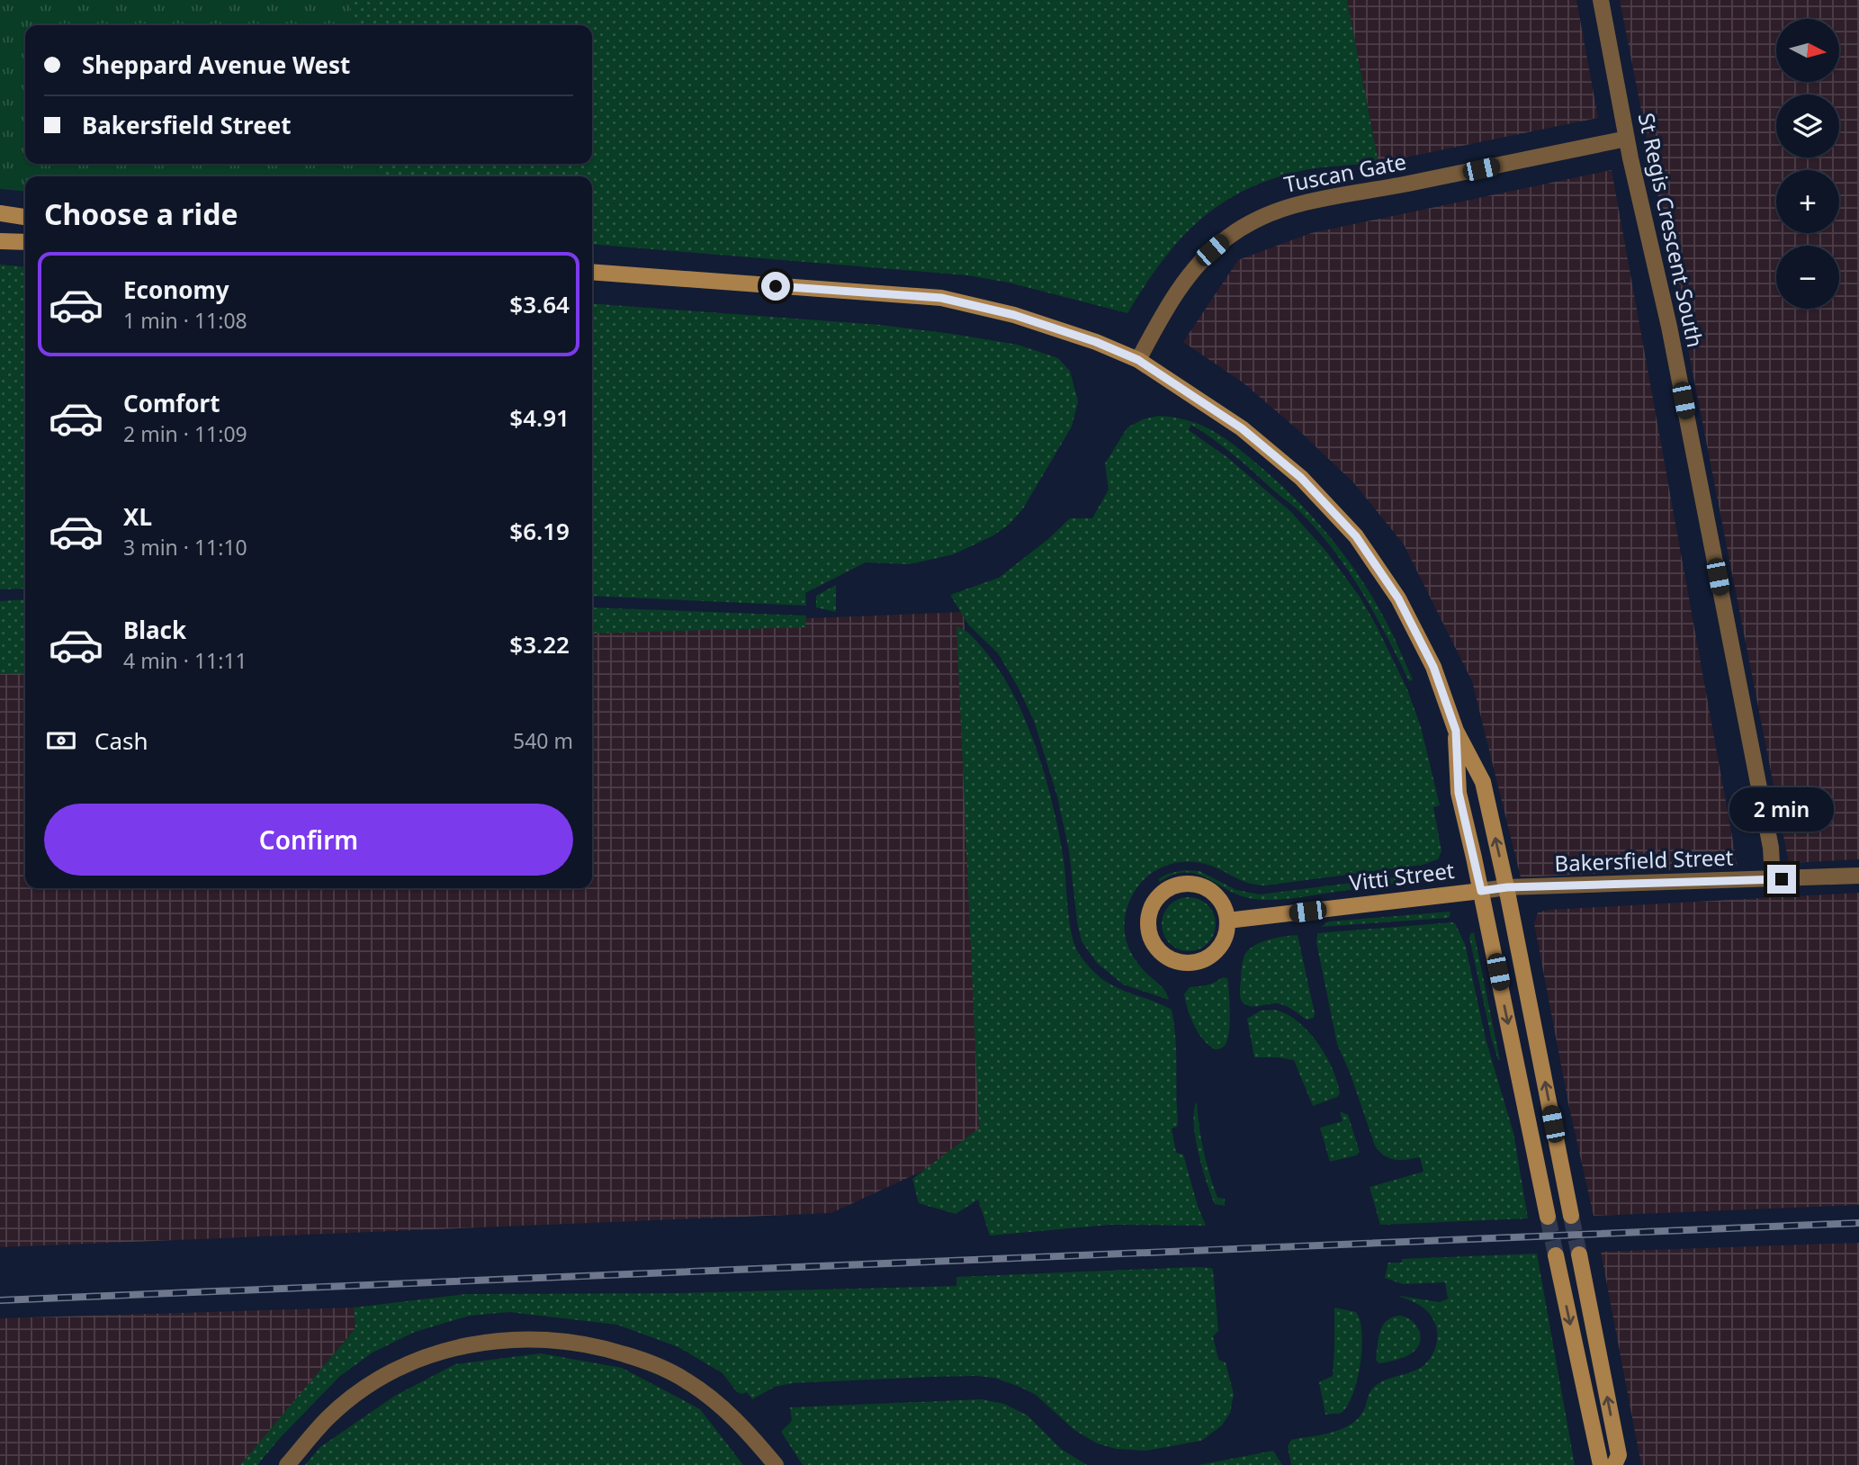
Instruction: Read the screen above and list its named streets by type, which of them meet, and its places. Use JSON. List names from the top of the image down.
{
  "streets": {
    "main road": ["Vitti Street"],
    "street": ["Tuscan Gate", "St Regis Crescent South", "Bakersfield Street"]
  },
  "crossings": [
    ["Tuscan Gate", "St Regis Crescent South"],
    ["St Regis Crescent South", "Bakersfield Street"],
    ["Bakersfield Street", "Vitti Street"]
  ],
  "north": "right",
  "page": {
    "map_buttons": ["+", "−"],
    "banner": ["Sheppard Avenue West", "Bakersfield Street"],
    "heading": "Choose a ride",
    "list": [
      {
        "name": "Economy",
        "note": "1 min · 11:08",
        "value": "$3.64"
      },
      {
        "name": "Comfort",
        "note": "2 min · 11:09",
        "value": "$4.91"
      },
      {
        "name": "XL",
        "note": "3 min · 11:10",
        "value": "$6.19"
      },
      {
        "name": "Black",
        "note": "4 min · 11:11",
        "value": "$3.22"
      }
    ],
    "pay": ["Cash", "540 m"],
    "bubble": "2 min",
    "buttons": "Confirm"
  }
}
